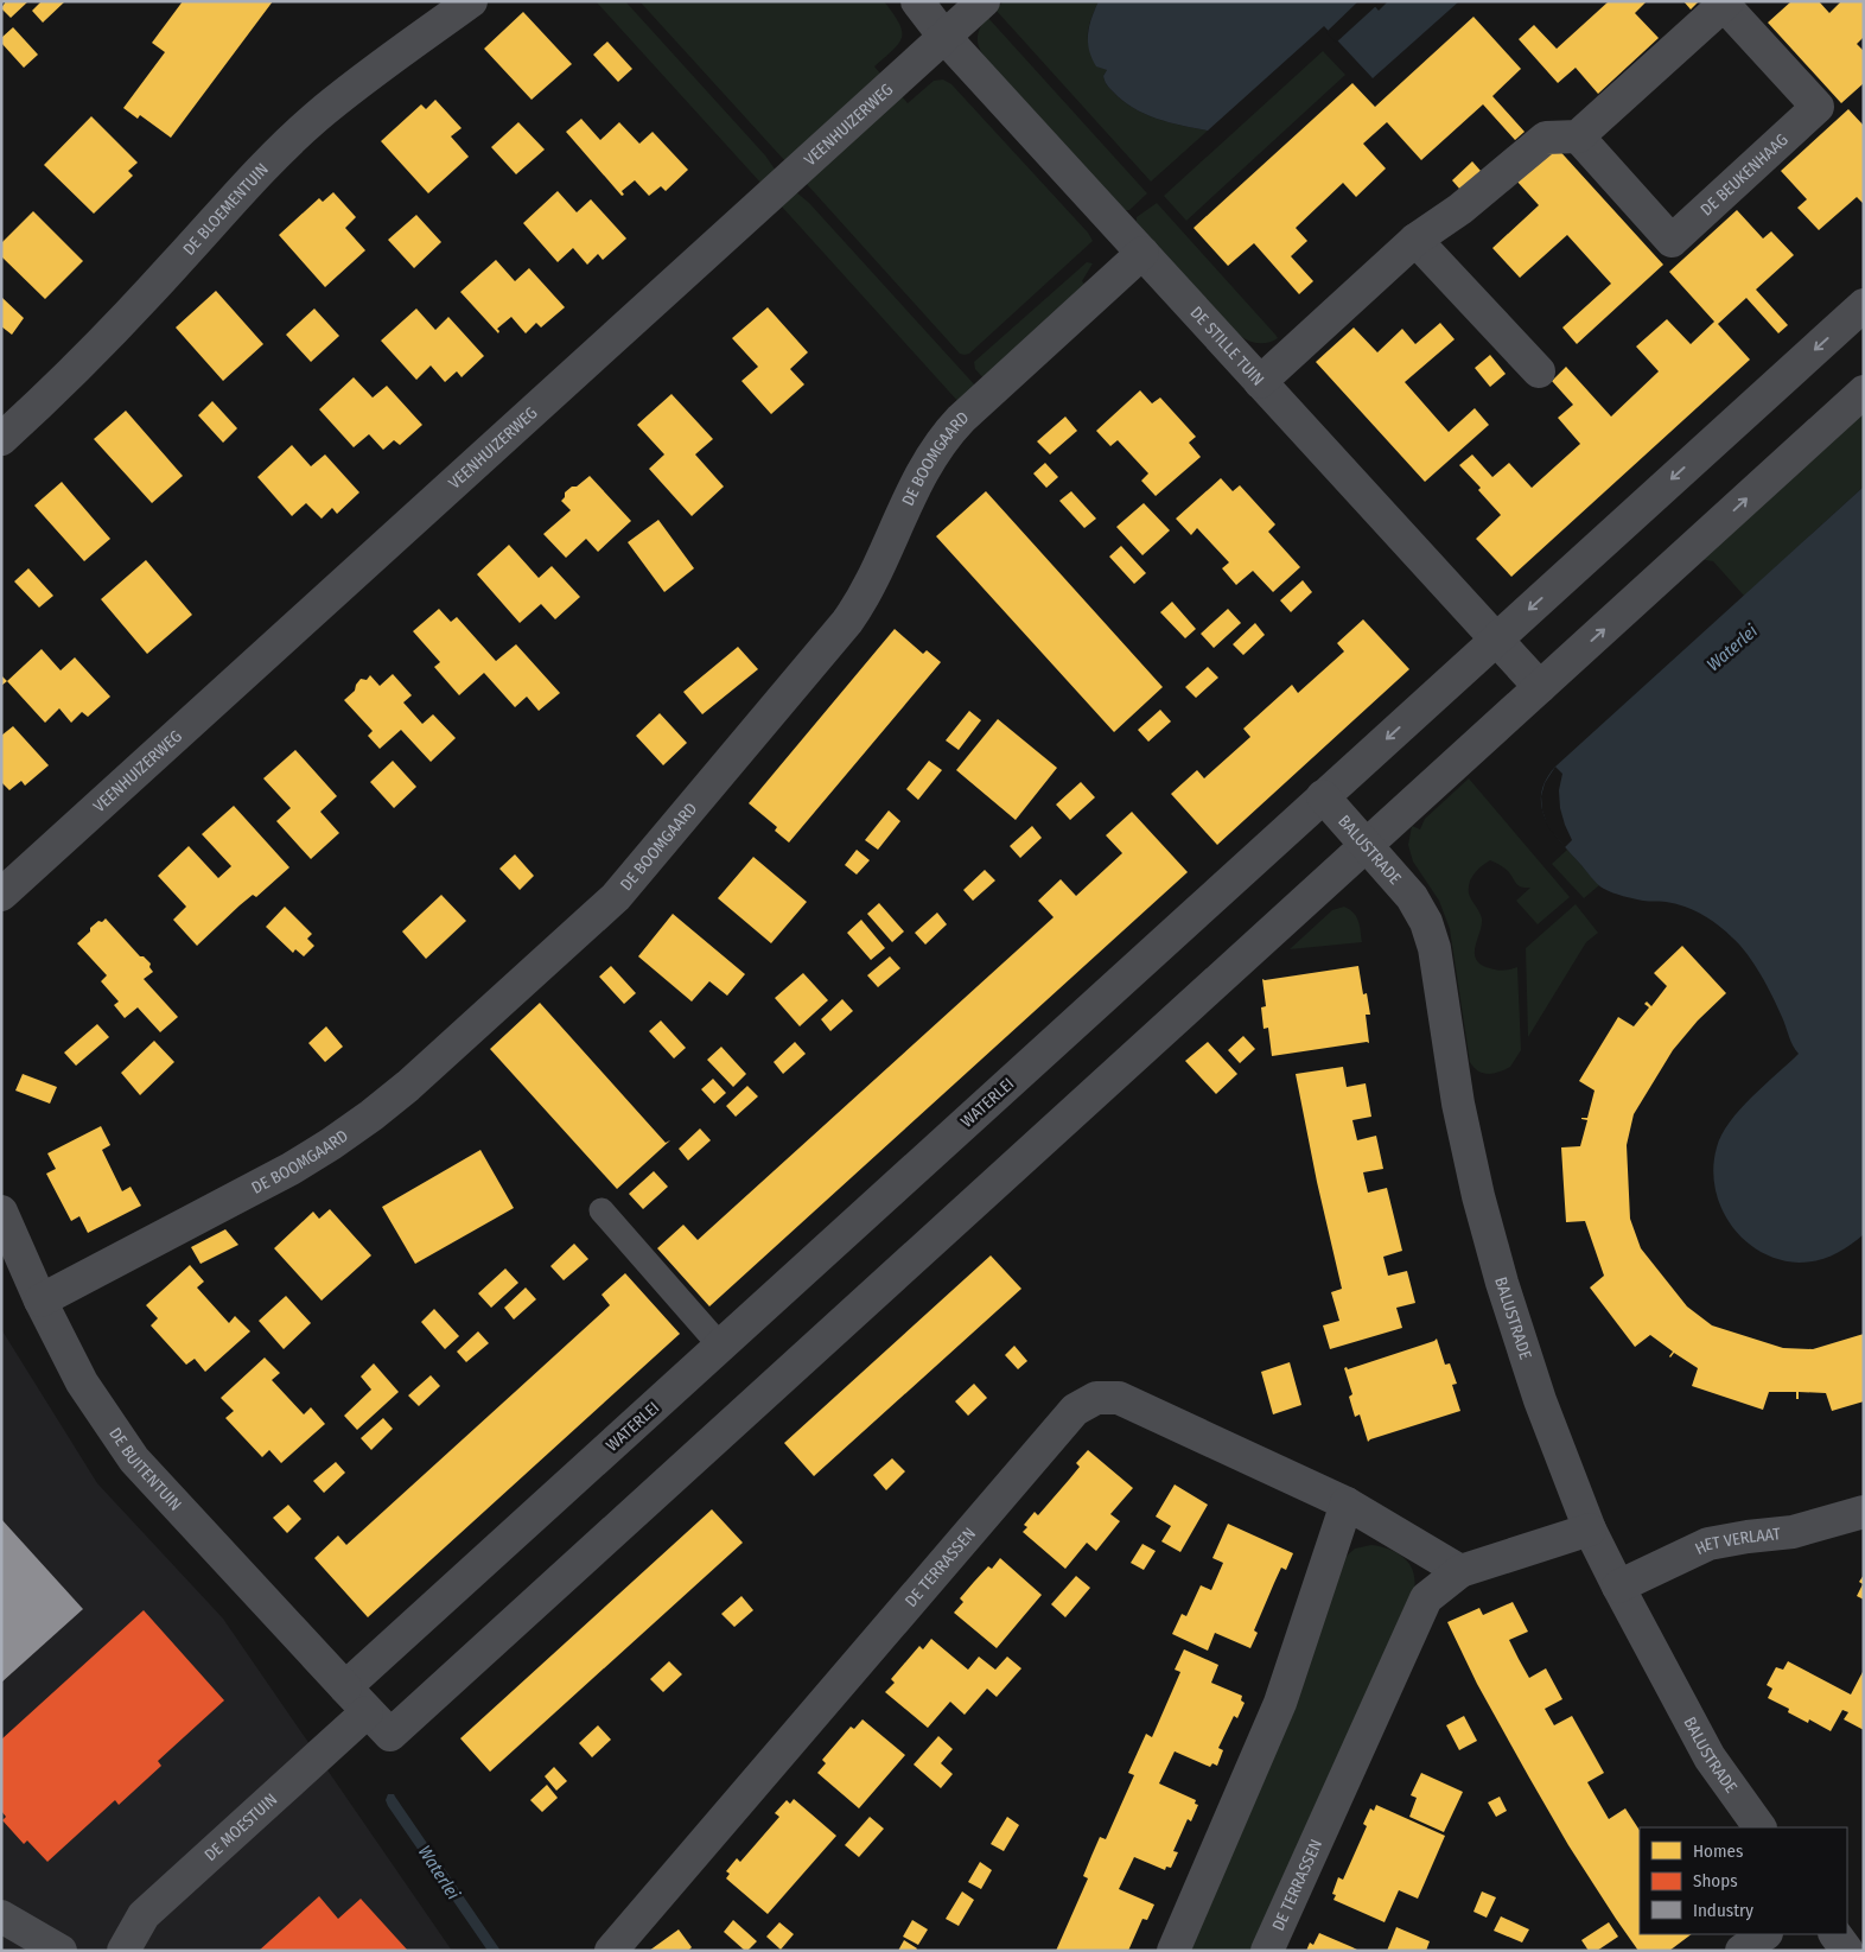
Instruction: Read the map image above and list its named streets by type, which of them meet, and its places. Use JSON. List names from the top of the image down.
{
  "streets": {
    "street": [
      "VEENHUIZERWEG",
      "DE BEUKENHAAG",
      "DE BLOEMENTUIN",
      "DE STILLE TUIN",
      "DE BOOMGAARD",
      "BALUSTRADE",
      "WATERLEI",
      "DE BUITENTUIN",
      "HET VERLAAT",
      "DE TERRASSEN",
      "DE MOESTUIN"
    ]
  },
  "crossings": [
    ["VEENHUIZERWEG", "DE STILLE TUIN"],
    ["DE STILLE TUIN", "DE BOOMGAARD"],
    ["DE STILLE TUIN", "WATERLEI"],
    ["DE BOOMGAARD", "DE BUITENTUIN"],
    ["BALUSTRADE", "WATERLEI"],
    ["BALUSTRADE", "HET VERLAAT"],
    ["BALUSTRADE", "DE TERRASSEN"],
    ["WATERLEI", "DE BUITENTUIN"]
  ],
  "water": ["Waterlei"],
  "legend": ["Homes", "Shops", "Industry"]
}
